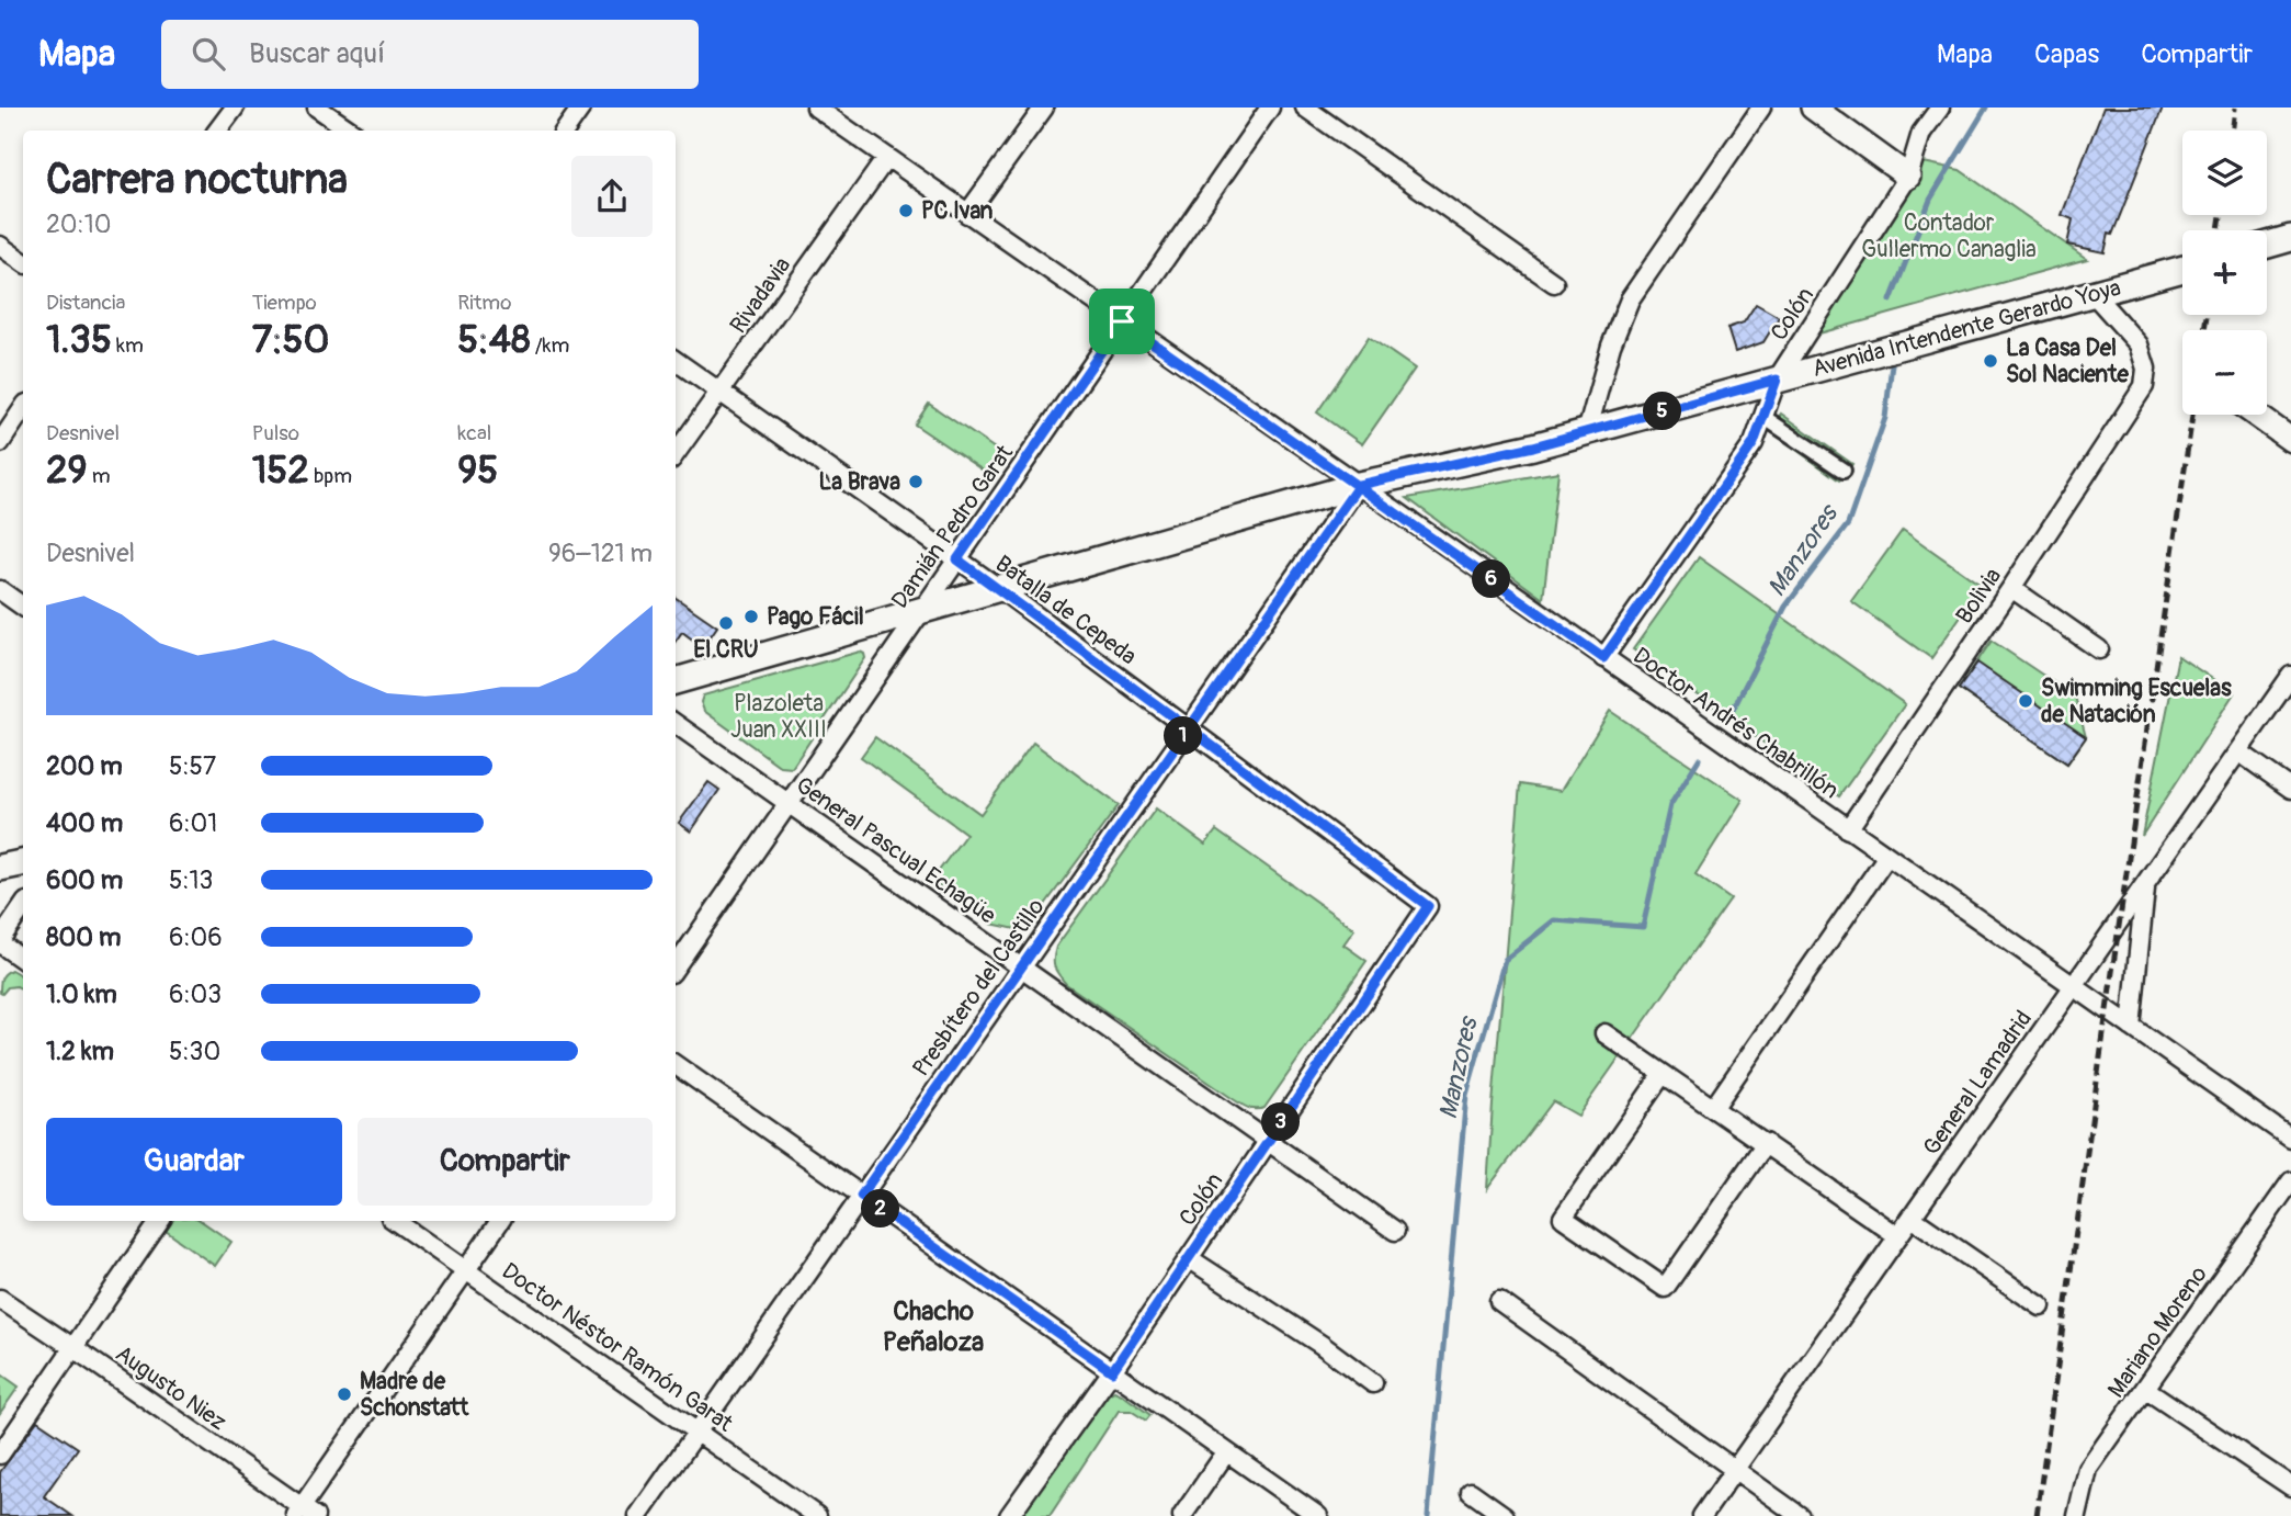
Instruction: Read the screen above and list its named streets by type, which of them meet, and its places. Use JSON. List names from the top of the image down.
{
  "streets": {
    "main road": ["Avenida Intendente Gerardo Yoya"],
    "street": [
      "Rivadavia",
      "Colón",
      "Damián Pedro Garat",
      "Bolivia",
      "Batalla de Cepeda",
      "Doctor Andrés Chabrillón",
      "General Pascual Echagüe",
      "Presbítero del Castillo",
      "General Lamadrid",
      "Mariano Moreno",
      "Doctor Néstor Ramón Garat",
      "Augusto Niez"
    ]
  },
  "crossings": [
    ["Rivadavia", "Batalla de Cepeda"],
    ["Rivadavia", "Doctor Andrés Chabrillón"],
    ["Colón", "Avenida Intendente Gerardo Yoya"],
    ["Colón", "Batalla de Cepeda"],
    ["Colón", "Doctor Andrés Chabrillón"],
    ["Colón", "General Pascual Echagüe"],
    ["Avenida Intendente Gerardo Yoya", "Damián Pedro Garat"],
    ["Avenida Intendente Gerardo Yoya", "Bolivia"],
    ["Avenida Intendente Gerardo Yoya", "Batalla de Cepeda"],
    ["Avenida Intendente Gerardo Yoya", "Doctor Andrés Chabrillón"],
    ["Avenida Intendente Gerardo Yoya", "Presbítero del Castillo"],
    ["Damián Pedro Garat", "Batalla de Cepeda"],
    ["Damián Pedro Garat", "Doctor Andrés Chabrillón"],
    ["Damián Pedro Garat", "General Pascual Echagüe"],
    ["Bolivia", "Doctor Andrés Chabrillón"],
    ["Batalla de Cepeda", "Presbítero del Castillo"],
    ["Doctor Andrés Chabrillón", "Presbítero del Castillo"],
    ["Doctor Andrés Chabrillón", "General Lamadrid"],
    ["General Pascual Echagüe", "Presbítero del Castillo"],
    ["Presbítero del Castillo", "Doctor Néstor Ramón Garat"]
  ],
  "districts": ["Chacho Peñaloza"],
  "water": ["Manzores"],
  "parks": ["Contador Gullermo Canaglia", "Plazoleta Juan XXIII"],
  "places": [
    "PC Ivan",
    "La Casa Del Sol Naciente",
    "La Brava",
    "Pago Fácil",
    "El CRU",
    "Swimming Escuelas de Natación",
    "Madre de Schonstatt"
  ],
  "page": {
    "header": "Mapa",
    "search": "Buscar aquí",
    "nav": ["Mapa", "Capas", "Compartir"],
    "map_buttons": ["+", "−"],
    "heading": ["Carrera nocturna", "20:10"],
    "stats": [
      ["Distancia", "1.35 km"],
      ["Tiempo", "7:50"],
      ["Ritmo", "5:48 /km"],
      ["Desnivel", "29 m"],
      ["Pulso", "152 bpm"],
      ["kcal", "95"]
    ],
    "pins": [
      "5",
      "6",
      "1",
      "3",
      "2"
    ],
    "chart": ["Desnivel", "96–121 m"],
    "list": [
      {
        "name": "200 m",
        "note": "5:57"
      },
      {
        "name": "400 m",
        "note": "6:01"
      },
      {
        "name": "600 m",
        "note": "5:13"
      },
      {
        "name": "800 m",
        "note": "6:06"
      },
      {
        "name": "1.0 km",
        "note": "6:03"
      },
      {
        "name": "1.2 km",
        "note": "5:30"
      }
    ],
    "buttons": ["Guardar", "Compartir"]
  }
}
